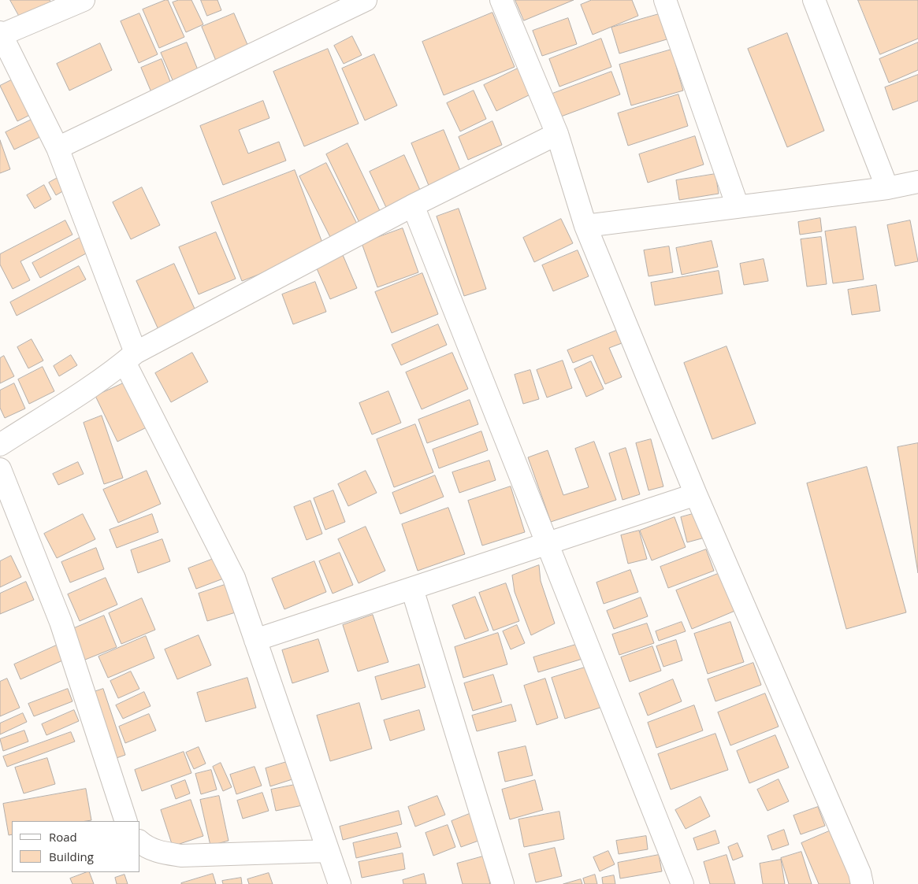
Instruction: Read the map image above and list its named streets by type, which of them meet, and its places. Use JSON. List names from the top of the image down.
{
  "legend": ["Road", "Building"]
}
